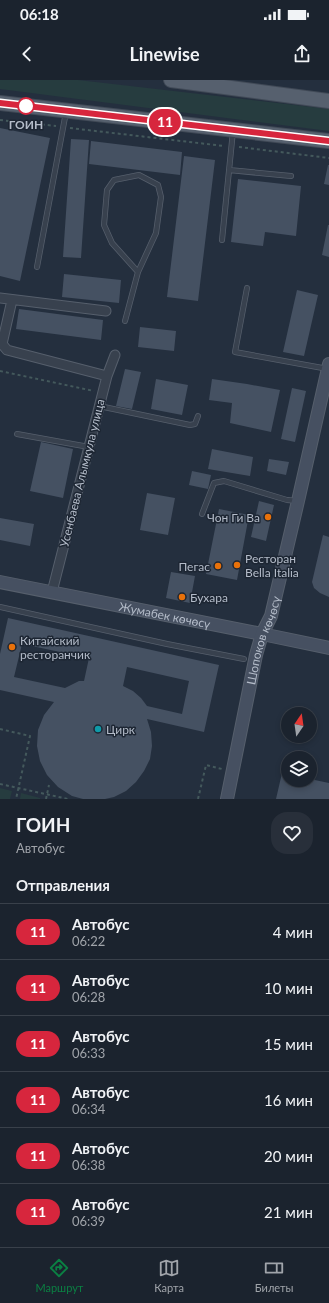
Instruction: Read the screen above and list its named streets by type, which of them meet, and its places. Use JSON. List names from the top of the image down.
{
  "streets": {
    "street": ["Усенбаева Алымкула улица", "Жумабек көчөсү", "Шопоков көчөсү"]
  },
  "crossings": [
    ["Усенбаева Алымкула улица", "Жумабек көчөсү"],
    ["Жумабек көчөсү", "Шопоков көчөсү"]
  ],
  "places": [
    "ГОИН",
    "Чон Ги Ва",
    "Ресторан Bella Italia",
    "Пегас",
    "Бухара",
    "Китайский ресторанчик",
    "Цирк"
  ],
  "lines": ["bus line 11"],
  "north": "top",
  "page": {
    "status": "06:18",
    "header": "Linewise",
    "on_map": "11",
    "heading": [
      ["ГОИН", "Автобус"],
      "Отправления"
    ],
    "list": [
      {
        "mark": "11",
        "name": "Автобус",
        "note": "06:22",
        "value": "4 мин"
      },
      {
        "mark": "11",
        "name": "Автобус",
        "note": "06:28",
        "value": "10 мин"
      },
      {
        "mark": "11",
        "name": "Автобус",
        "note": "06:33",
        "value": "15 мин"
      },
      {
        "mark": "11",
        "name": "Автобус",
        "note": "06:34",
        "value": "16 мин"
      },
      {
        "mark": "11",
        "name": "Автобус",
        "note": "06:38",
        "value": "20 мин"
      },
      {
        "mark": "11",
        "name": "Автобус",
        "note": "06:39",
        "value": "21 мин"
      }
    ],
    "tabs": ["Маршрут", "Карта", "Билеты"]
  }
}
